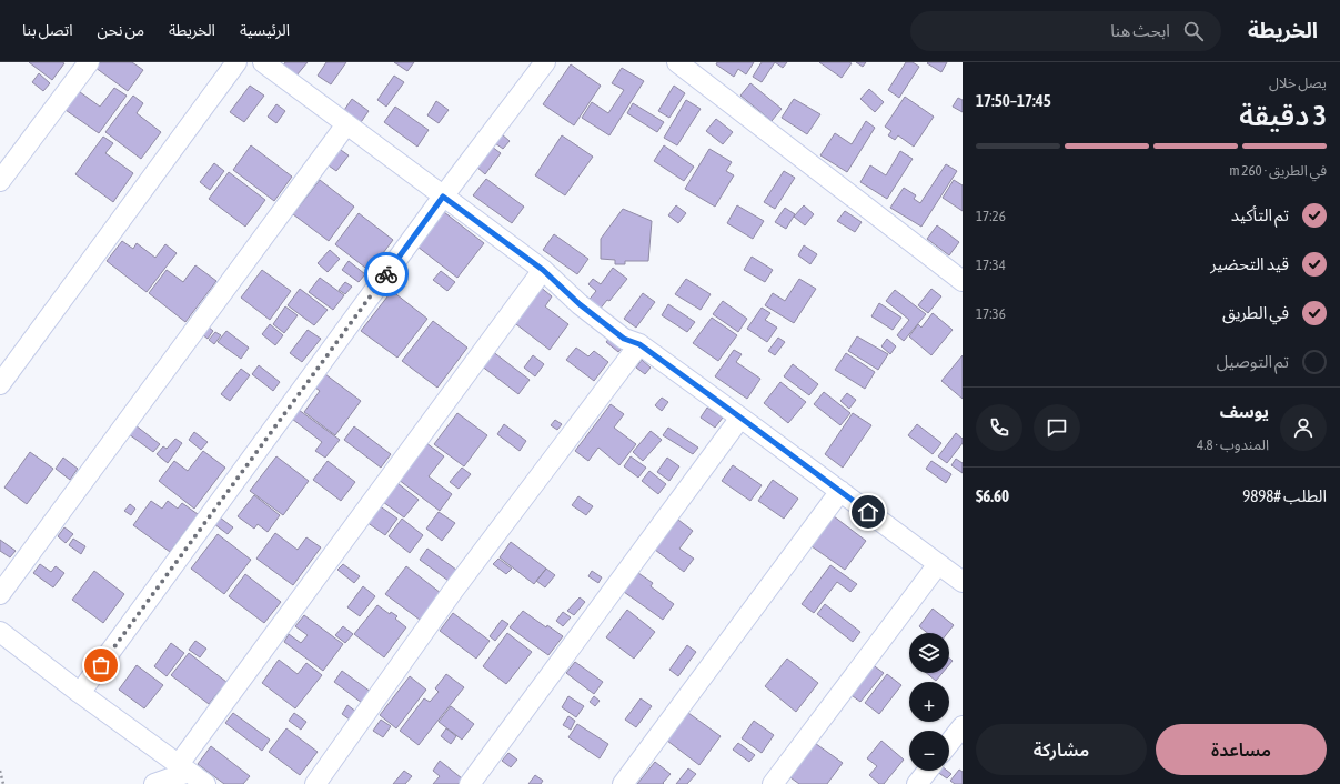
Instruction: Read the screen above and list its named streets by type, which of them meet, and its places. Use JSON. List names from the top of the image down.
{
  "page": {
    "header": "الخريطة",
    "search": "ابحث هنا",
    "nav": [
      "الرئيسية",
      "الخريطة",
      "من نحن",
      "اتصل بنا"
    ],
    "heading": ["3 دقيقة", "يصل خلال", "17:45–17:50"],
    "panel": [
      "يوسف",
      "المندوب · 4.8",
      "الطلب #9898",
      "$6.60"
    ],
    "bar": "في الطريق · 260 m",
    "list": [
      ["تم التأكيد", "17:26"],
      ["قيد التحضير", "17:34"],
      ["في الطريق", "17:36"],
      "تم التوصيل"
    ],
    "map_buttons": ["+", "−"],
    "buttons": ["مساعدة", "مشاركة"]
  }
}
